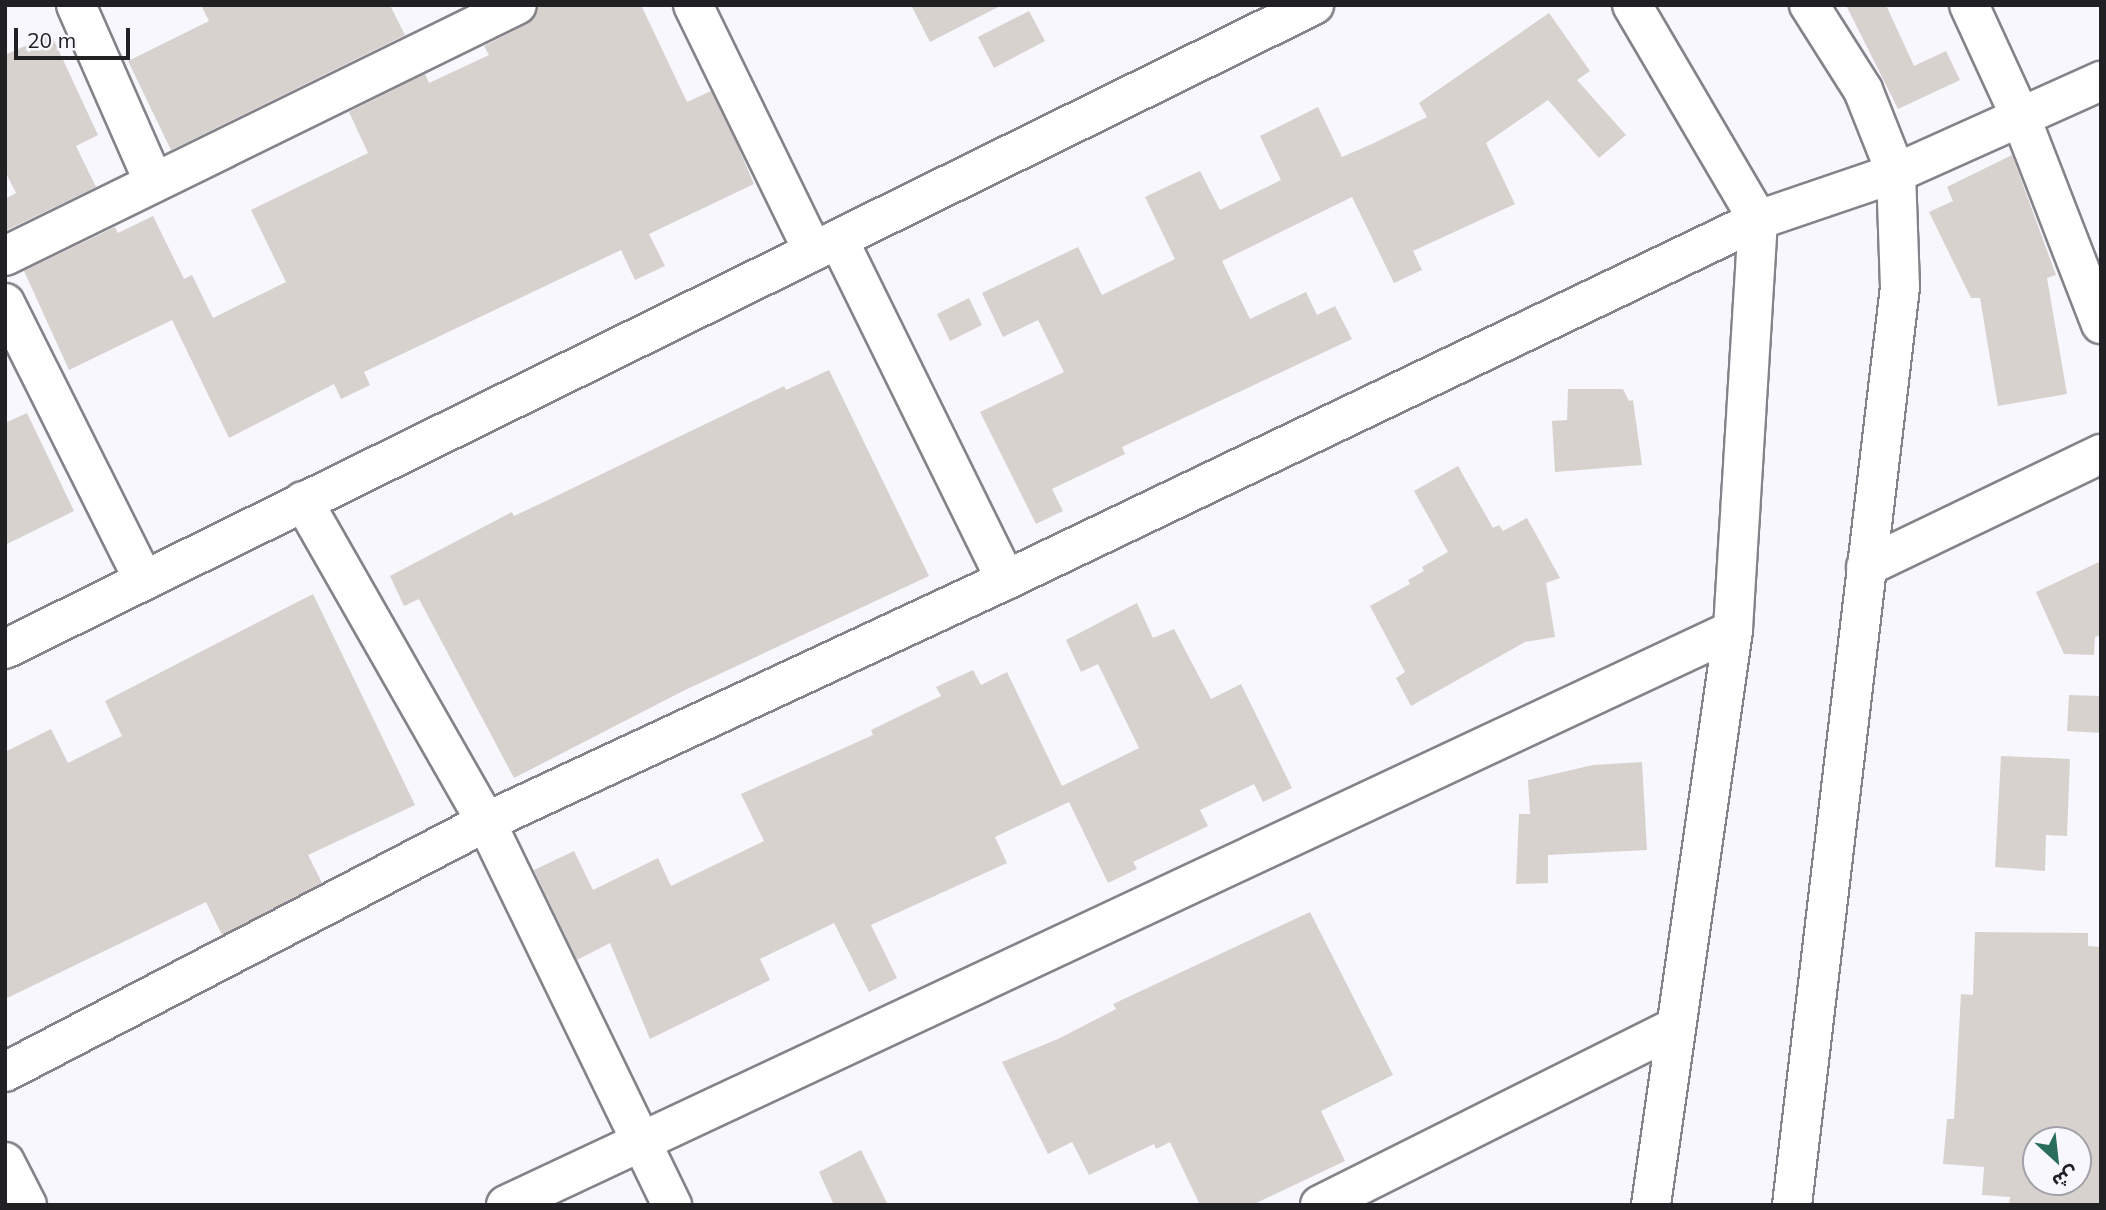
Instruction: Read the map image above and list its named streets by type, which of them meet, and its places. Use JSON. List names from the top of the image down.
{
  "scale_bar": "20 m",
  "north": "bottom right"
}
